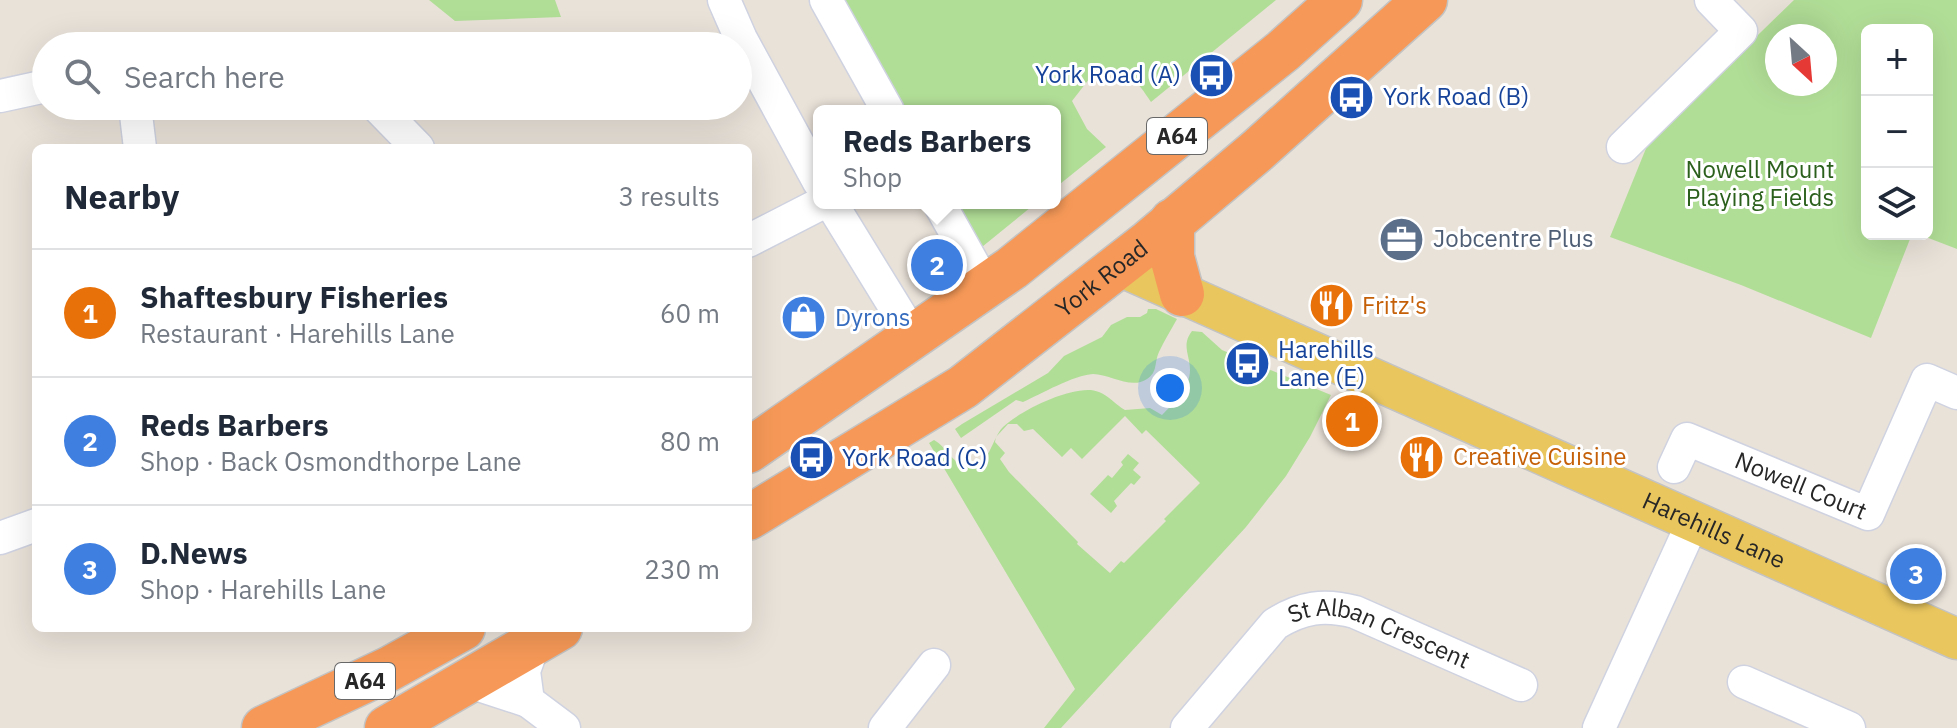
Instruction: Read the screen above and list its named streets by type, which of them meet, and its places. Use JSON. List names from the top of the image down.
{
  "streets": {
    "highway": ["A64", "York Road"],
    "main road": ["Harehills Lane"],
    "street": ["Nowell Court", "St Alban Crescent"]
  },
  "crossings": [
    ["York Road", "Harehills Lane"]
  ],
  "parks": ["Nowell Mount Playing Fields"],
  "places": {
    "bus stop": [
      "York Road (A)",
      "York Road (B)",
      "Harehills Lane (E)",
      "York Road (C)"
    ],
    "office": ["Jobcentre Plus"],
    "restaurant": ["Fritz's", "Creative Cuisine"],
    "shop": ["Dyrons"]
  },
  "north": "bottom right",
  "page": {
    "map_buttons": ["+", "−"],
    "search": "Search here",
    "popup": ["Reds Barbers", "Shop"],
    "heading": ["Nearby", "3 results"],
    "pins": ["2", "1", "3"],
    "list": [
      {
        "mark": "1",
        "name": "Shaftesbury Fisheries",
        "note": "Restaurant · Harehills Lane",
        "value": "60 m"
      },
      {
        "mark": "2",
        "name": "Reds Barbers",
        "note": "Shop · Back Osmondthorpe Lane",
        "value": "80 m"
      },
      {
        "mark": "3",
        "name": "D.News",
        "note": "Shop · Harehills Lane",
        "value": "230 m"
      }
    ]
  }
}
